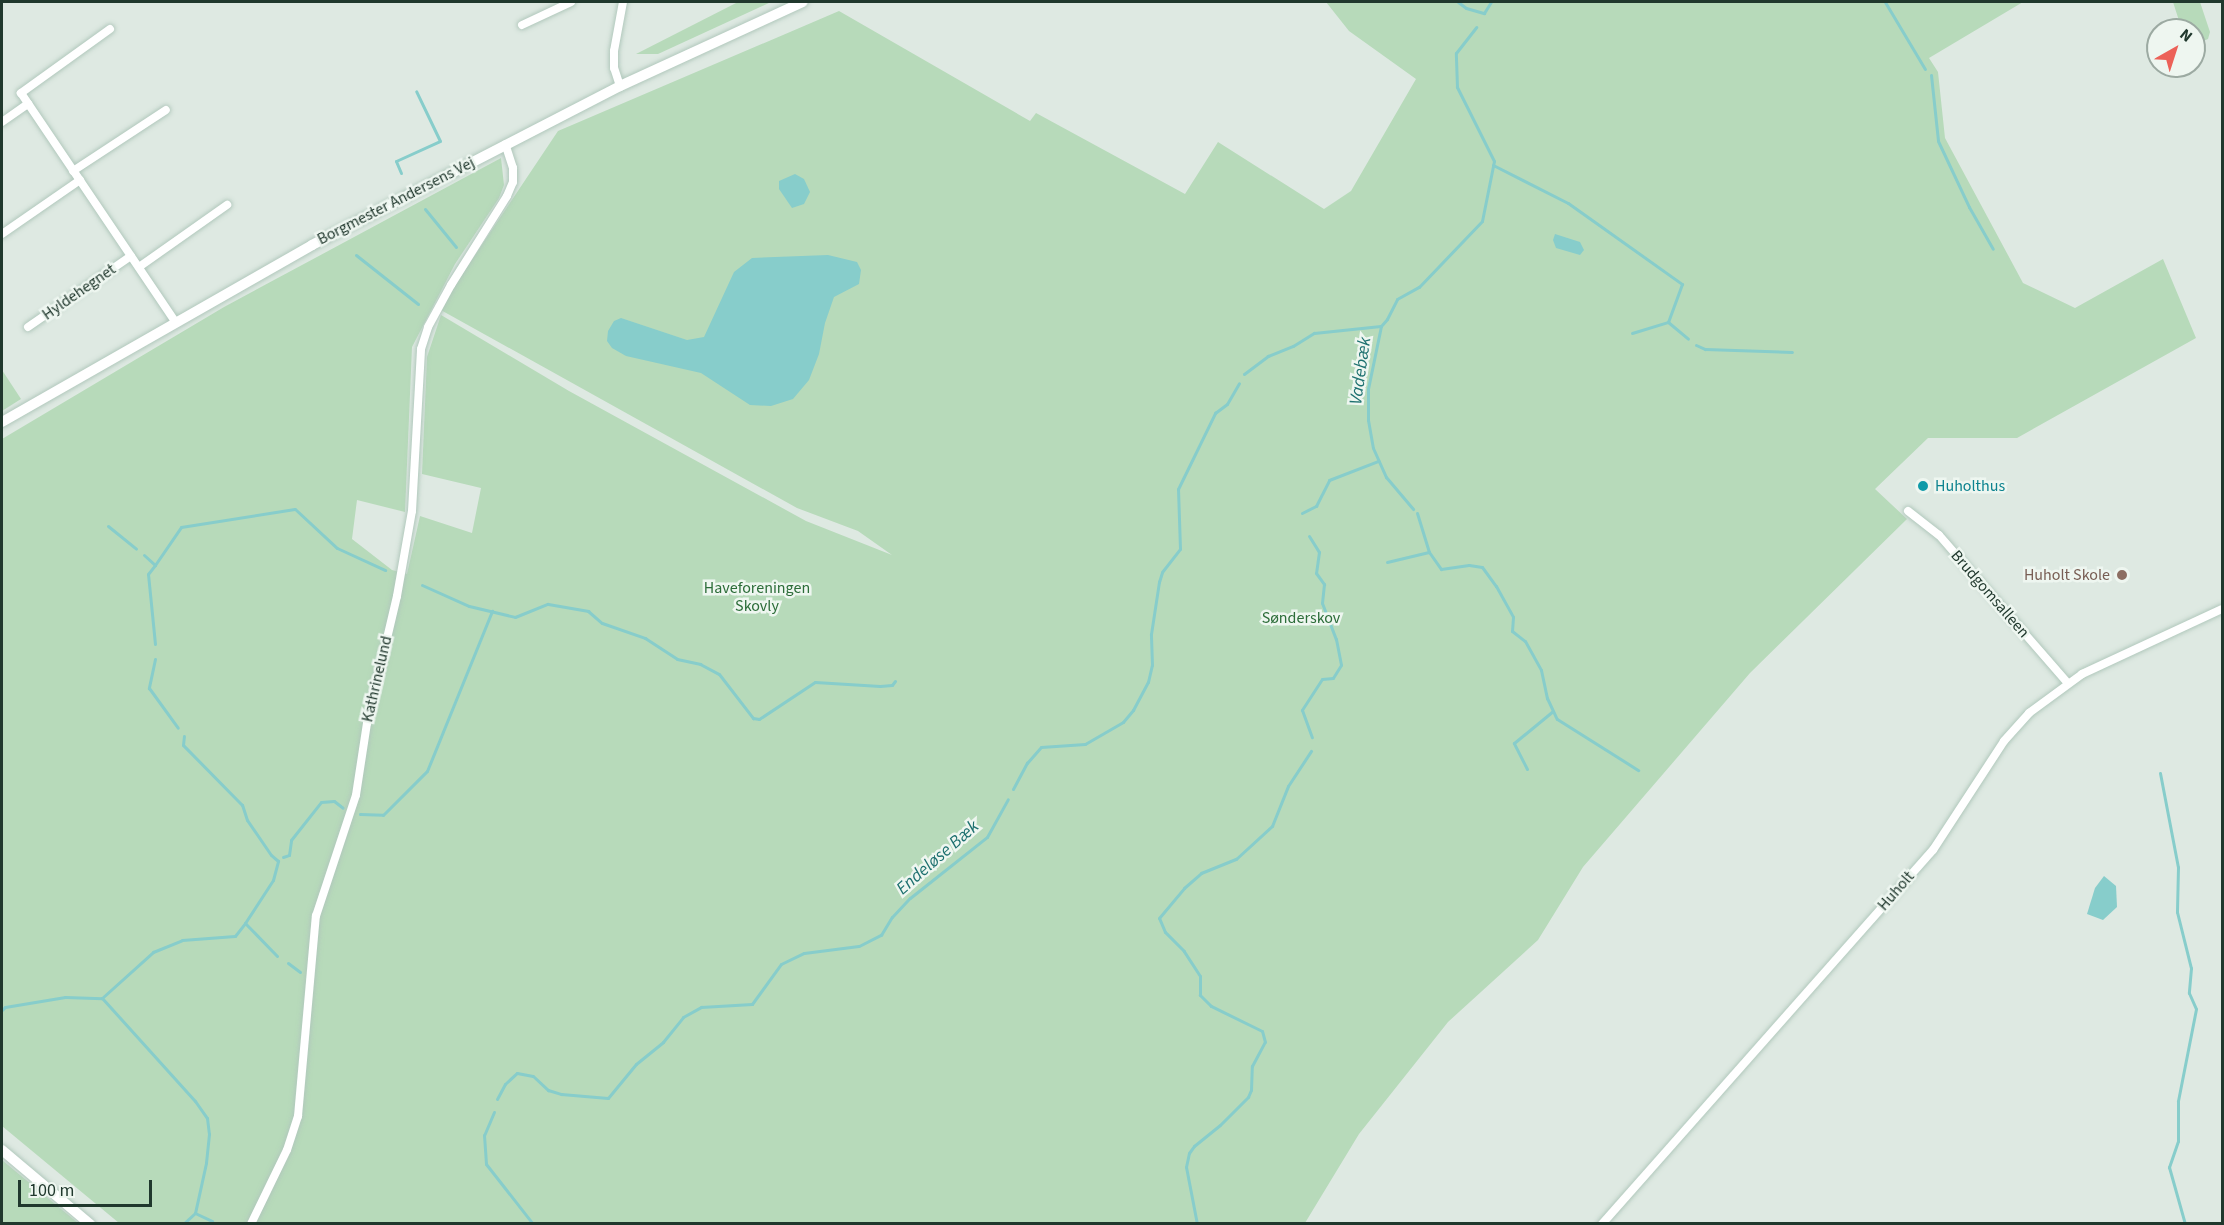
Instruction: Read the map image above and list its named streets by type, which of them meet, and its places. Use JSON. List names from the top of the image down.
{
  "streets": {
    "street": [
      "Borgmester Andersens Vej",
      "Hyldehegnet",
      "Brudgomsalleen",
      "Kathrinelund",
      "Huholt"
    ]
  },
  "crossings": [
    ["Borgmester Andersens Vej", "Hyldehegnet"],
    ["Borgmester Andersens Vej", "Kathrinelund"],
    ["Brudgomsalleen", "Huholt"]
  ],
  "water": ["Vadebæk", "Endeløse Bæk"],
  "parks": ["Haveforeningen Skovly", "Sønderskov"],
  "places": ["Huholthus", "Huholt Skole"],
  "scale_bar": "100 m",
  "north": "top right"
}
